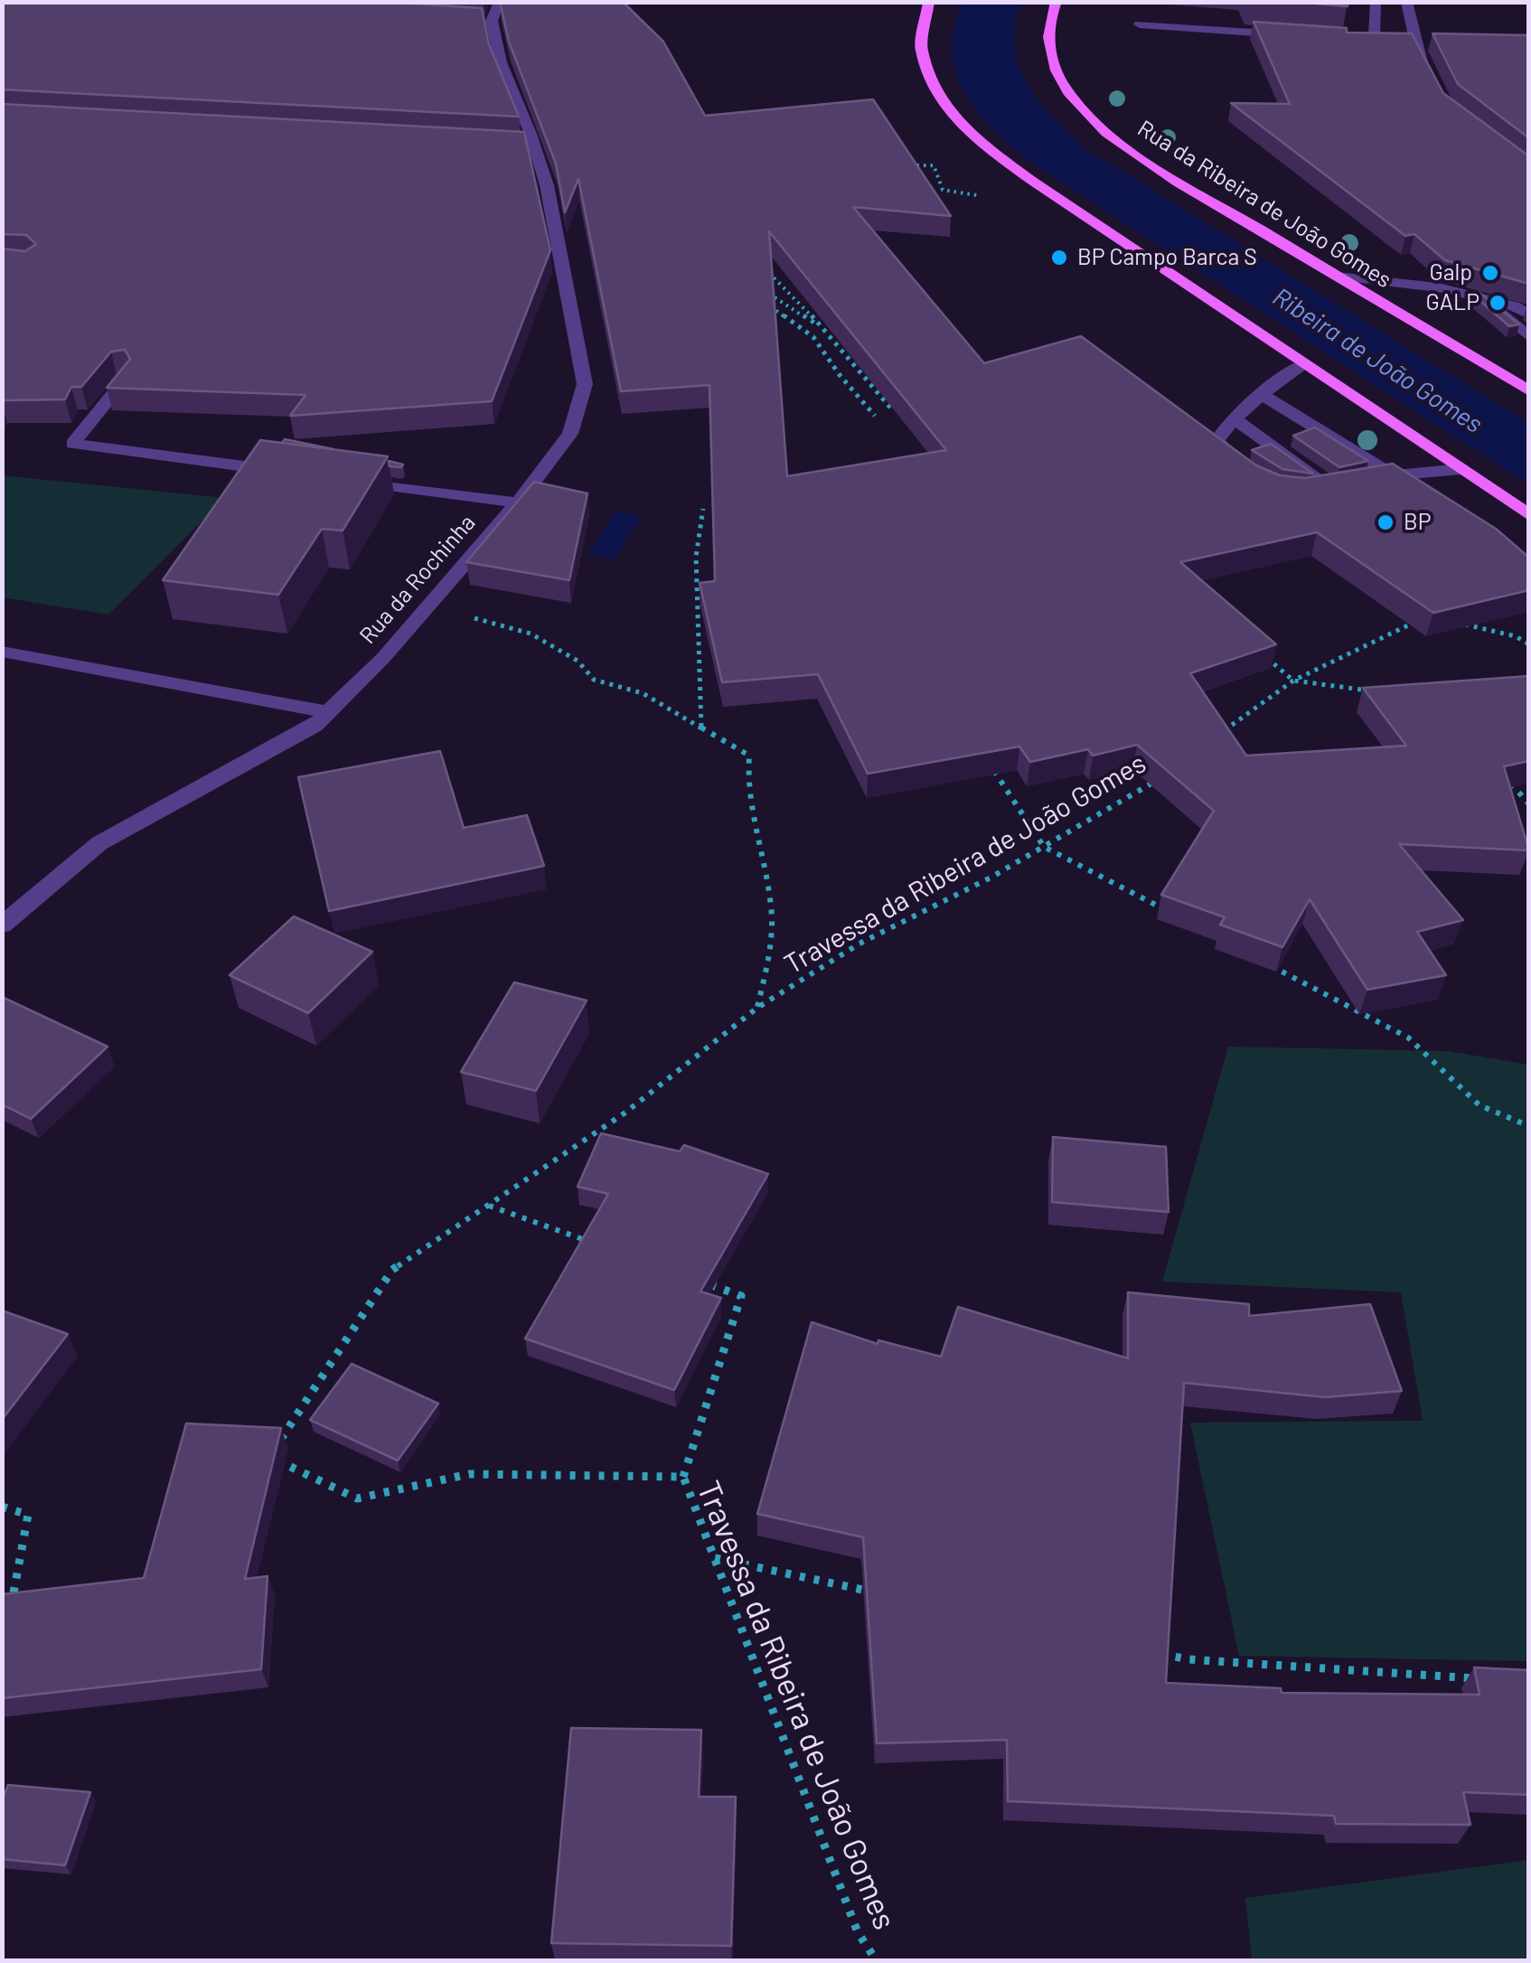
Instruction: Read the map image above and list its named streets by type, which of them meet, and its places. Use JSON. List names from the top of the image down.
{
  "streets": {
    "main road": ["Rua da Ribeira de João Gomes"],
    "street": ["Rua da Rochinha"],
    "path": ["Travessa da Ribeira de João Gomes"]
  },
  "crossings": [
    ["Rua da Rochinha", "Travessa da Ribeira de João Gomes"]
  ],
  "water": ["Ribeira de João Gomes"],
  "places": [
    "BP Campo Barca S",
    "Galp",
    "GALP",
    "BP"
  ]
}
